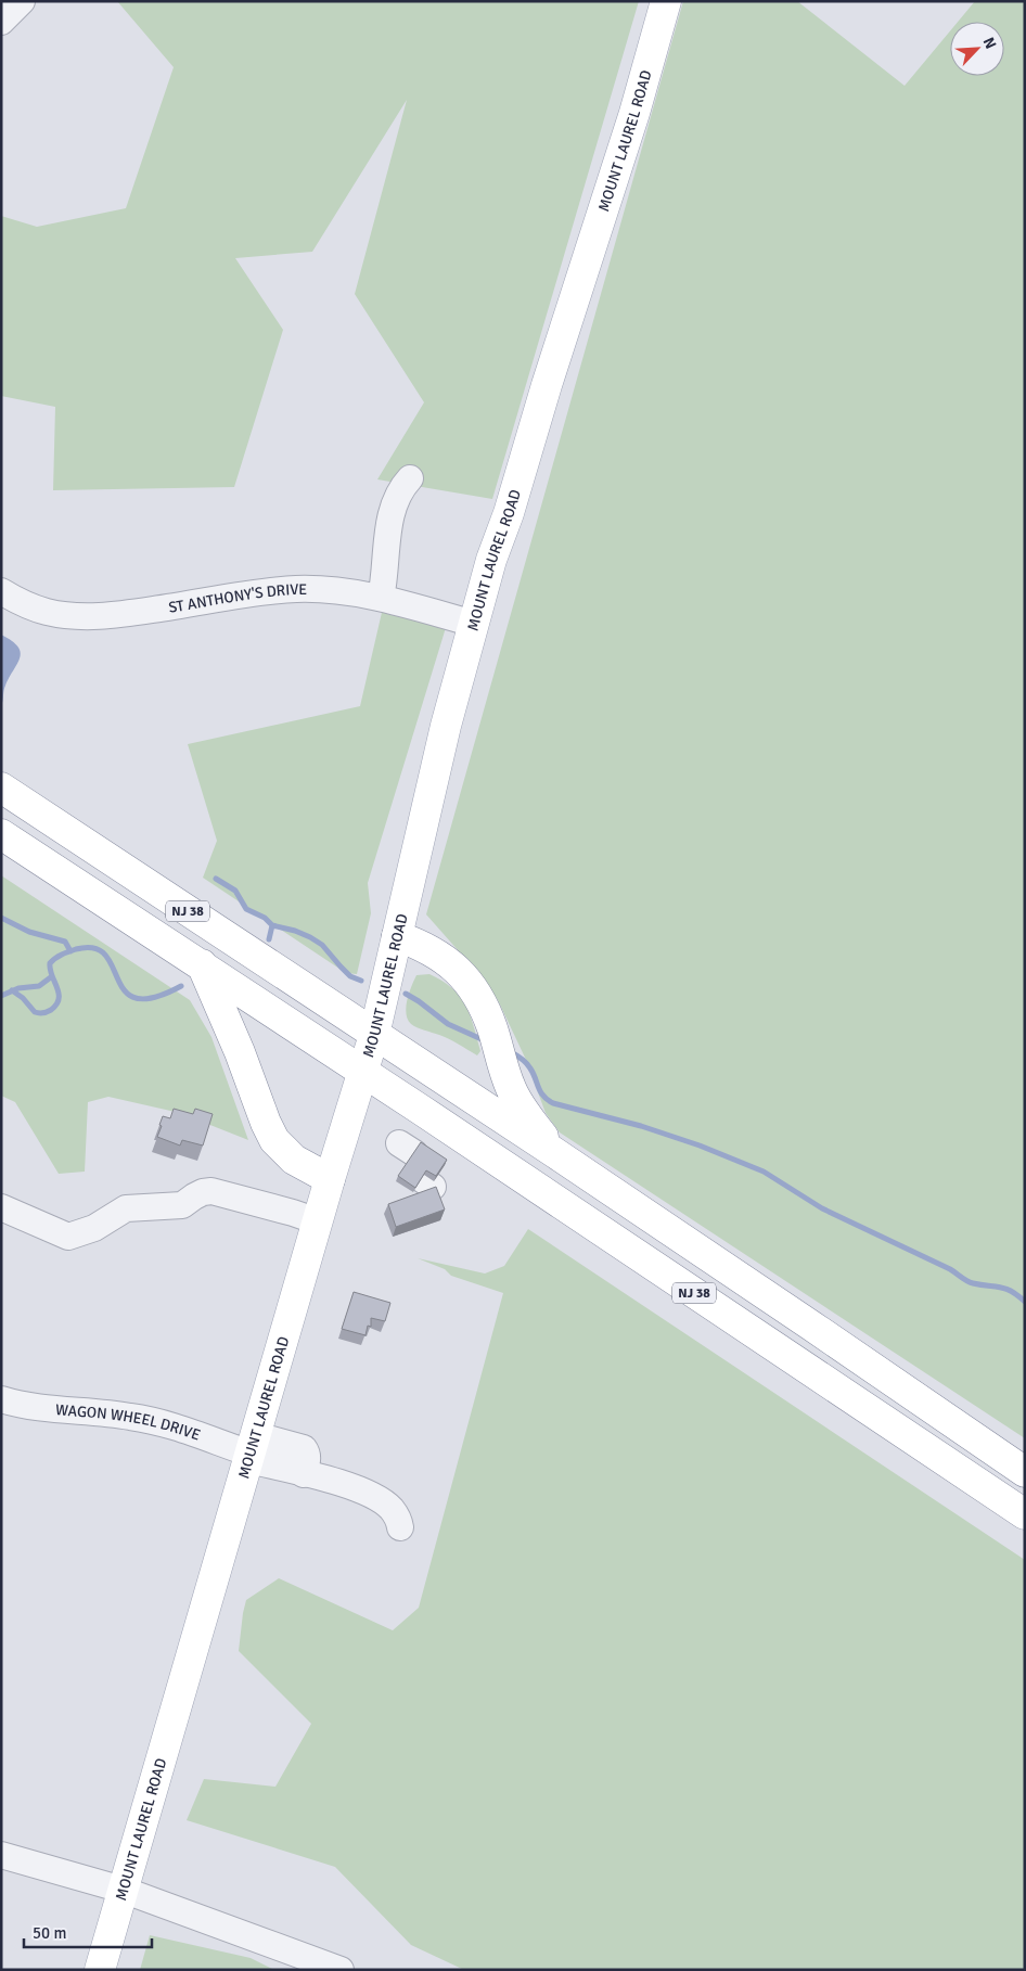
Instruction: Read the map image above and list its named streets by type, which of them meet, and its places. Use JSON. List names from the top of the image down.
{
  "streets": {
    "main road": ["MOUNT LAUREL ROAD", "NJ 38"],
    "street": ["ST ANTHONY'S DRIVE", "WAGON WHEEL DRIVE"]
  },
  "crossings": [
    ["MOUNT LAUREL ROAD", "ST ANTHONY'S DRIVE"],
    ["MOUNT LAUREL ROAD", "NJ 38"],
    ["MOUNT LAUREL ROAD", "WAGON WHEEL DRIVE"]
  ],
  "scale_bar": "50 m",
  "north": "top right"
}
